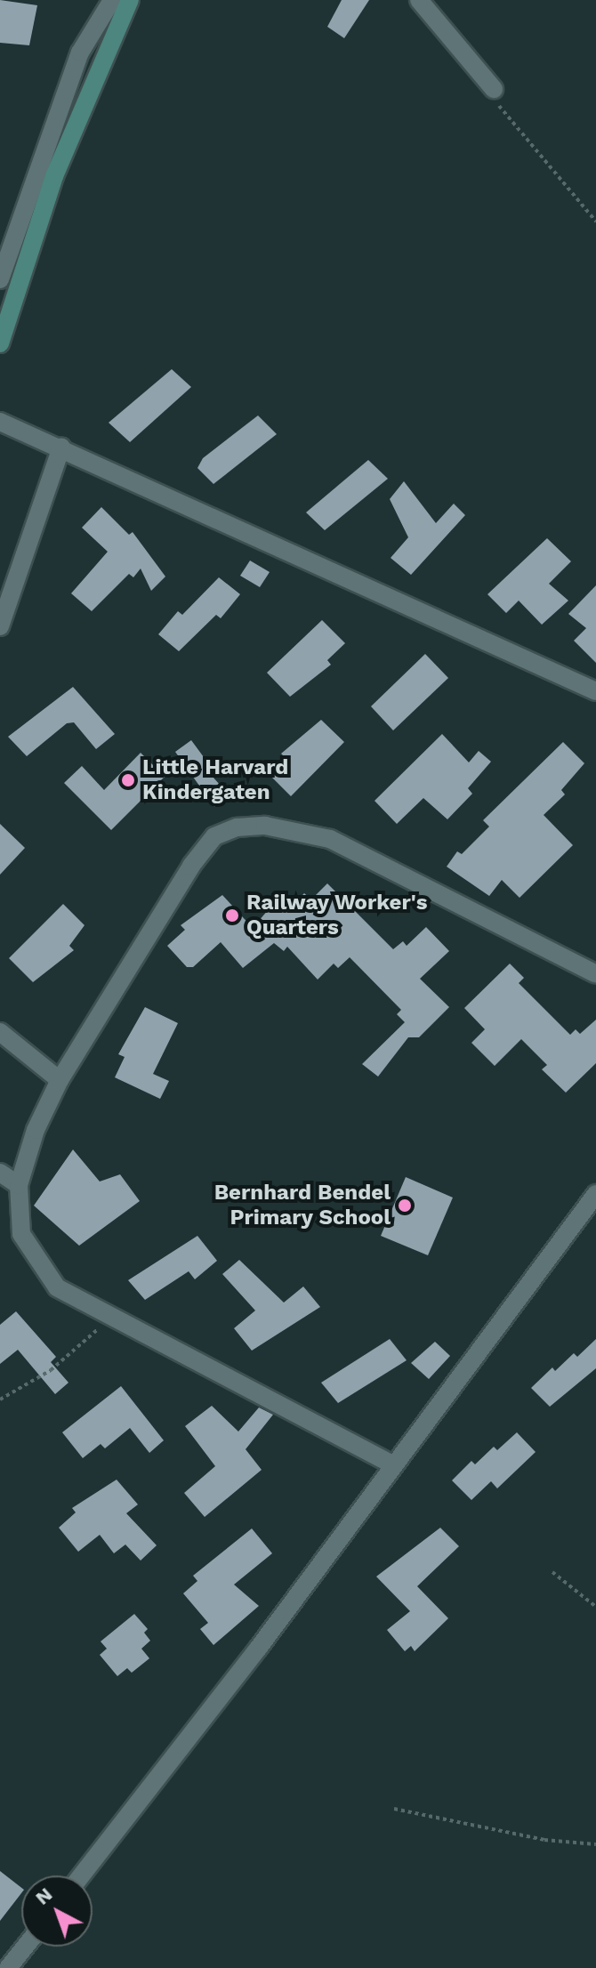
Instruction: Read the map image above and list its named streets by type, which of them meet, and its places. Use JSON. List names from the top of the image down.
{
  "places": ["Little Harvard Kindergaten", "Railway Worker's Quarters", "Bernhard Bendel Primary School"],
  "north": "top left"
}
